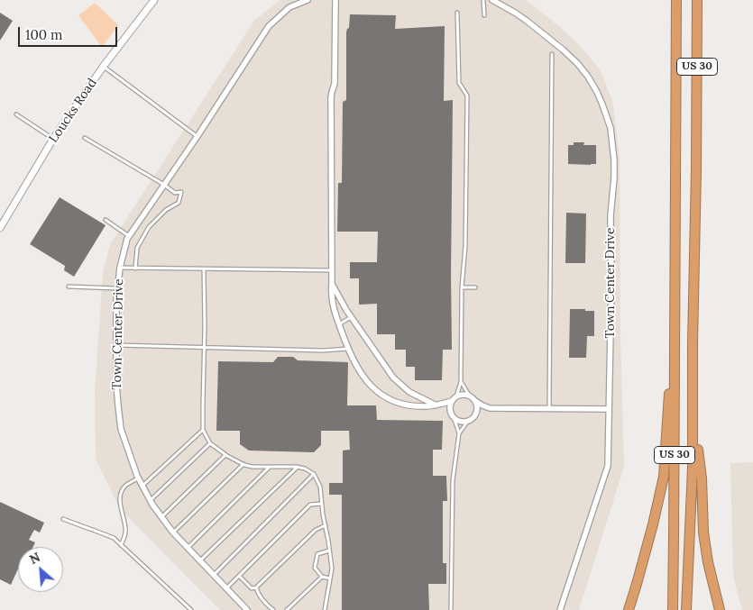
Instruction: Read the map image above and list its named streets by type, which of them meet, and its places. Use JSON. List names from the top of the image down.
{
  "streets": {
    "highway": ["US 30"],
    "street": ["Loucks Road", "Town Center Drive"]
  },
  "scale_bar": "100 m",
  "north": "top left"
}
